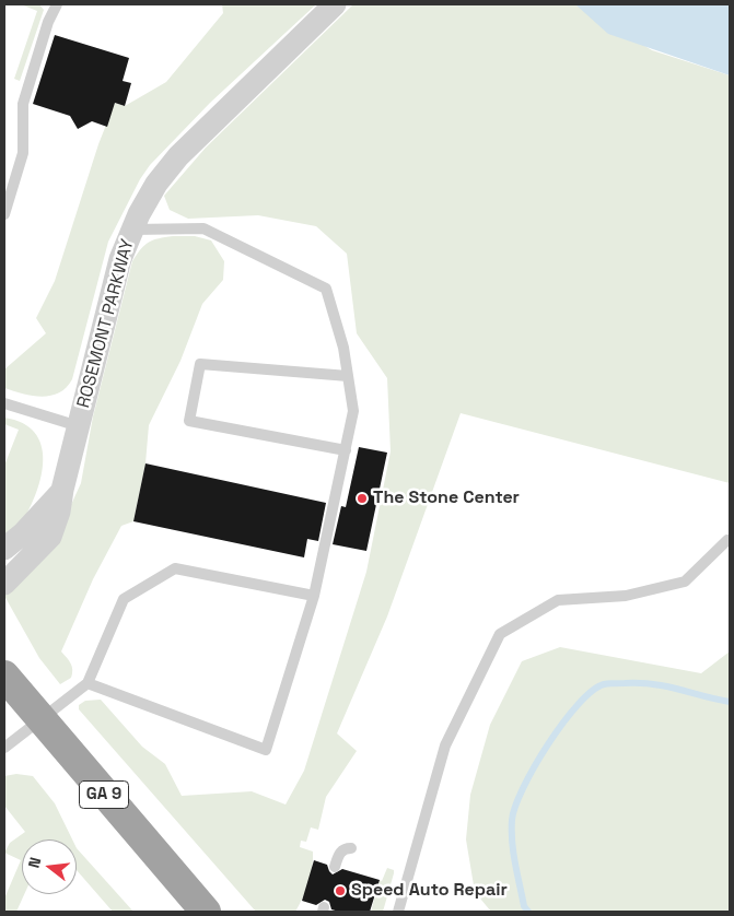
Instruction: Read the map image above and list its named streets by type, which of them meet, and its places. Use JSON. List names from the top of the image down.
{
  "streets": {
    "highway": ["GA 9"],
    "street": ["ROSEMONT PARKWAY"]
  },
  "places": ["The Stone Center", "Speed Auto Repair"],
  "north": "left"
}
